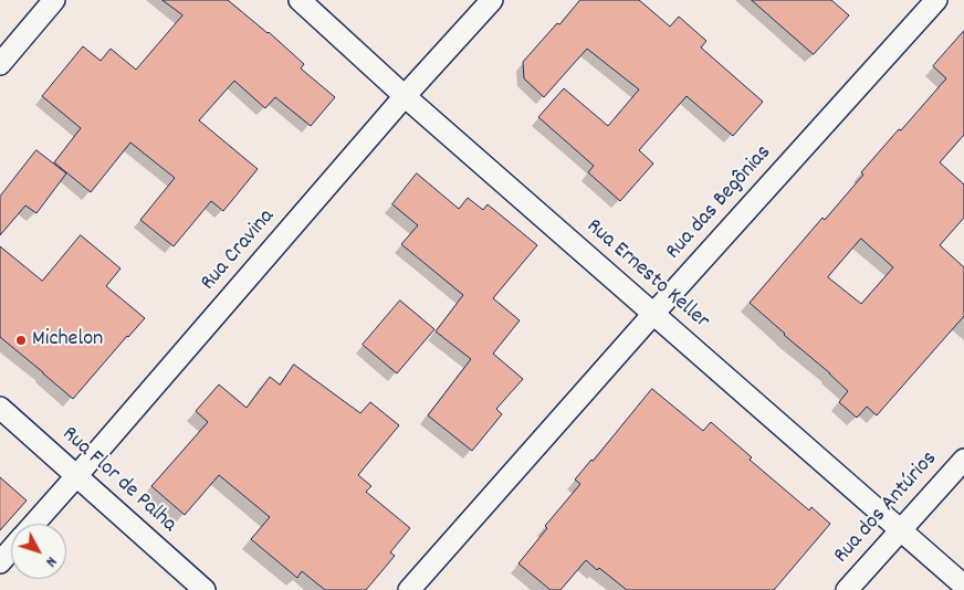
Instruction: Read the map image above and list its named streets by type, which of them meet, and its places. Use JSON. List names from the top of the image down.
{
  "streets": {
    "street": [
      "Rua das Begônias",
      "Rua Cravina",
      "Rua Ernesto Keller",
      "Rua Flor de Palha",
      "Rua dos Antúrios"
    ]
  },
  "crossings": [
    ["Rua das Begônias", "Rua Ernesto Keller"],
    ["Rua Cravina", "Rua Ernesto Keller"],
    ["Rua Cravina", "Rua Flor de Palha"],
    ["Rua Ernesto Keller", "Rua dos Antúrios"]
  ],
  "places": ["Michelon"],
  "north": "bottom right"
}
